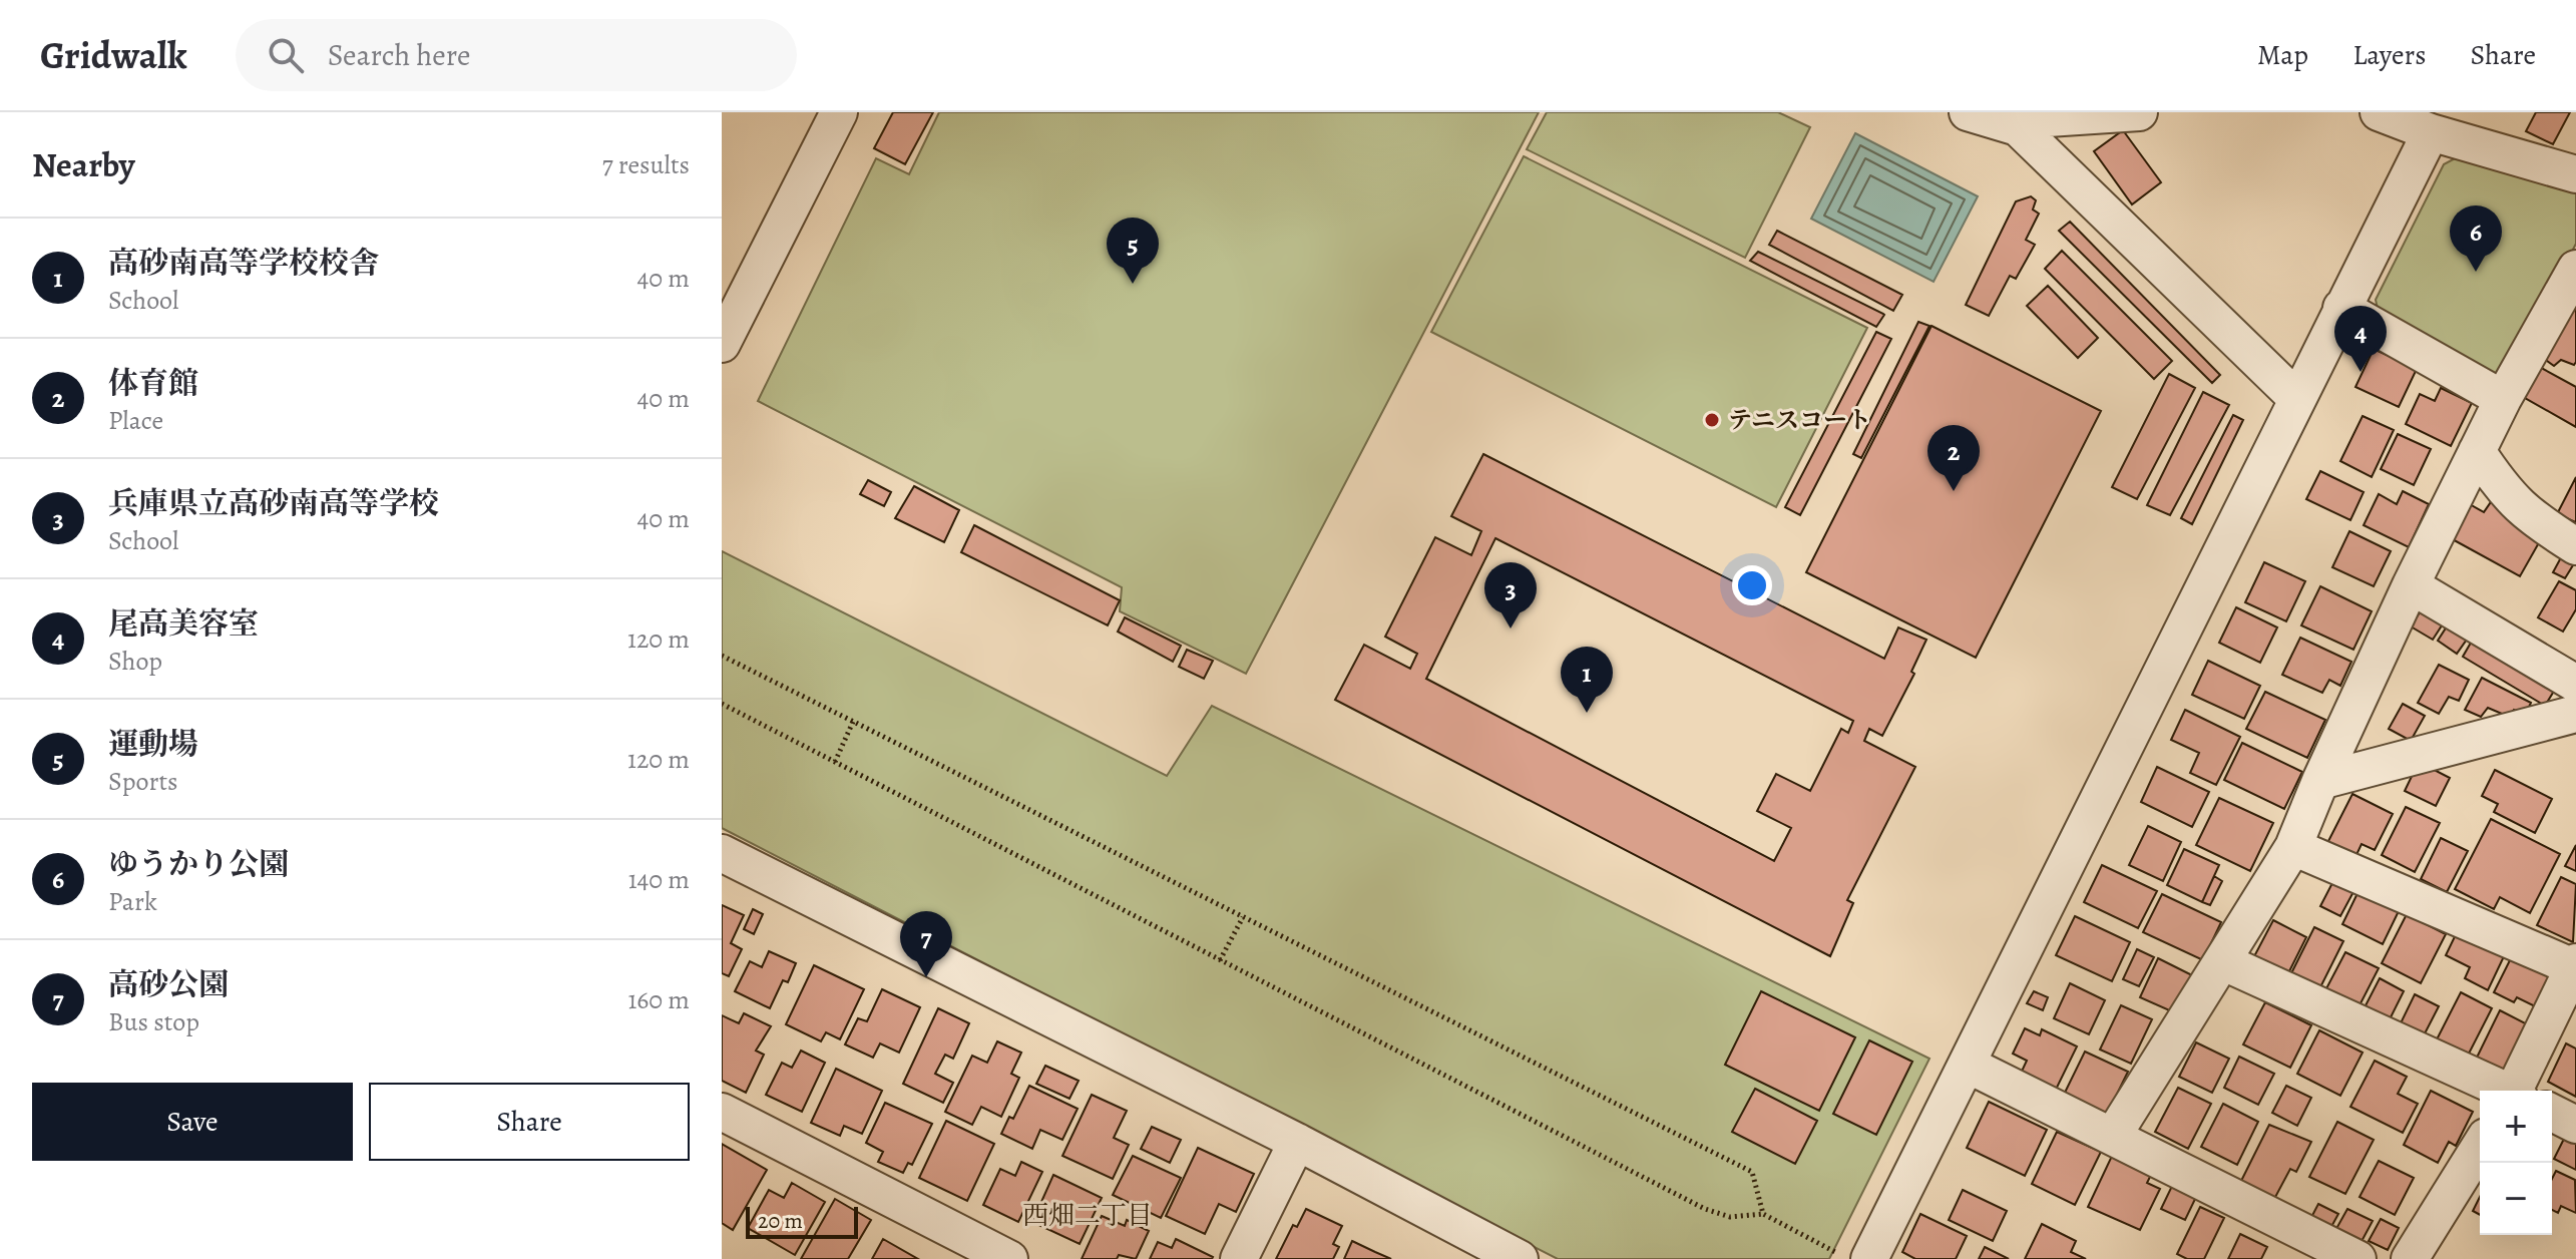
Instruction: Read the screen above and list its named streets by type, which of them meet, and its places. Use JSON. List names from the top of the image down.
{
  "districts": ["西畑二丁目"],
  "places": ["テニスコート"],
  "scale_bar": "20 m",
  "page": {
    "header": "Gridwalk",
    "search": "Search here",
    "nav": ["Map", "Layers", "Share"],
    "heading": ["Nearby", "7 results"],
    "pins": [
      "6",
      "5",
      "4",
      "2",
      "3",
      "1",
      "7"
    ],
    "list": [
      {
        "mark": "1",
        "name": "高砂南高等学校校舎",
        "note": "School",
        "value": "40 m"
      },
      {
        "mark": "2",
        "name": "体育館",
        "note": "Place",
        "value": "40 m"
      },
      {
        "mark": "3",
        "name": "兵庫県立高砂南高等学校",
        "note": "School",
        "value": "40 m"
      },
      {
        "mark": "4",
        "name": "尾高美容室",
        "note": "Shop",
        "value": "120 m"
      },
      {
        "mark": "5",
        "name": "運動場",
        "note": "Sports",
        "value": "120 m"
      },
      {
        "mark": "6",
        "name": "ゆうかり公園",
        "note": "Park",
        "value": "140 m"
      },
      {
        "mark": "7",
        "name": "高砂公園",
        "note": "Bus stop",
        "value": "160 m"
      }
    ],
    "buttons": ["Save", "Share"],
    "map_buttons": ["+", "−"],
    "scale": "20 m"
  }
}
